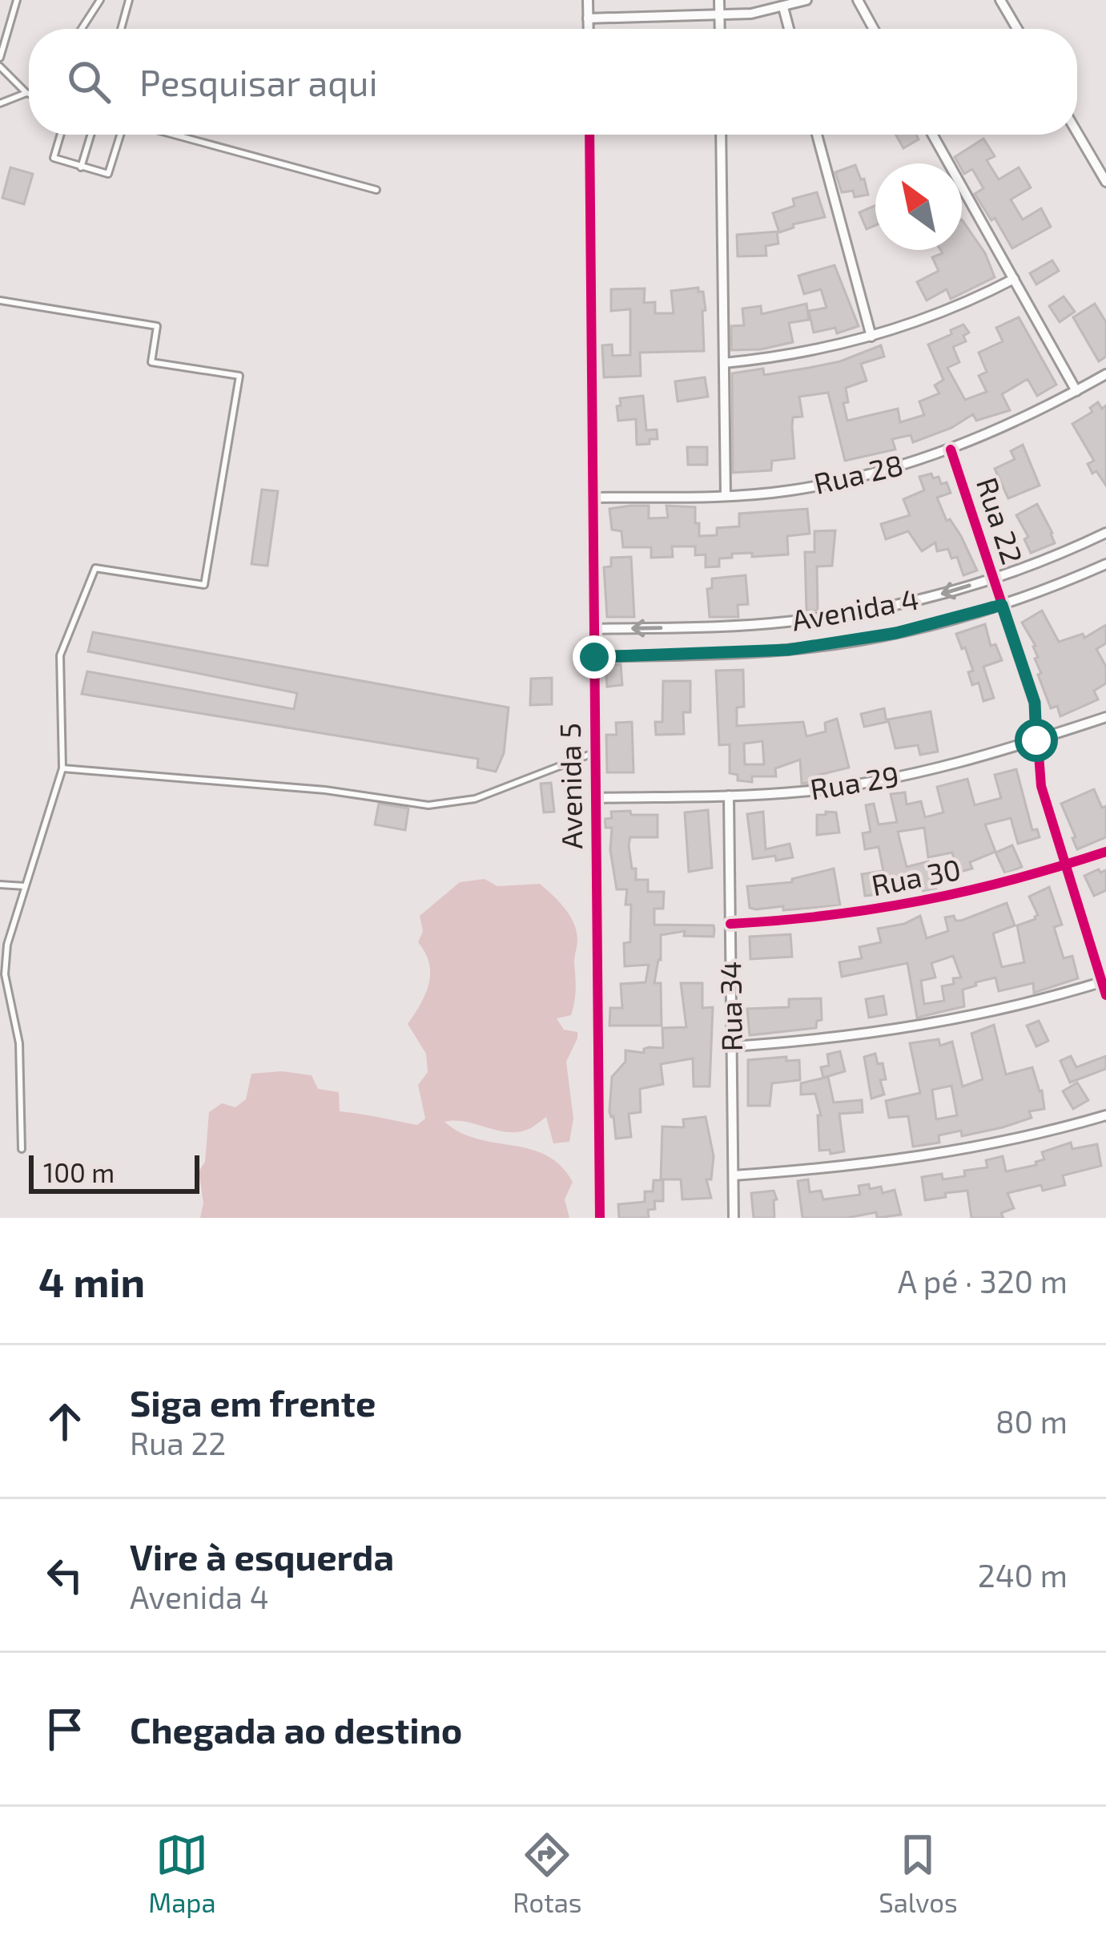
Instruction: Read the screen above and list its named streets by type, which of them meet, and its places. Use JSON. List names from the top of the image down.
{
  "streets": {
    "street": [
      "Rua 28",
      "Rua 22",
      "Avenida 4",
      "Rua 29",
      "Avenida 5",
      "Rua 30",
      "Rua 34"
    ]
  },
  "crossings": [
    ["Rua 28", "Rua 22"],
    ["Rua 28", "Avenida 5"],
    ["Rua 22", "Avenida 4"],
    ["Rua 22", "Rua 29"],
    ["Rua 22", "Rua 30"],
    ["Avenida 4", "Avenida 5"],
    ["Rua 29", "Avenida 5"],
    ["Rua 29", "Rua 34"],
    ["Rua 30", "Rua 34"]
  ],
  "scale_bar": "100 m",
  "north": "top left",
  "page": {
    "search": "Pesquisar aqui",
    "scale": "100 m",
    "heading": ["4 min", "A pé · 320 m"],
    "list": [
      ["Siga em frente", "Rua 22", "80 m"],
      ["Vire à esquerda", "Avenida 4", "240 m"],
      "Chegada ao destino"
    ],
    "nav": ["Mapa", "Rotas", "Salvos"]
  }
}
